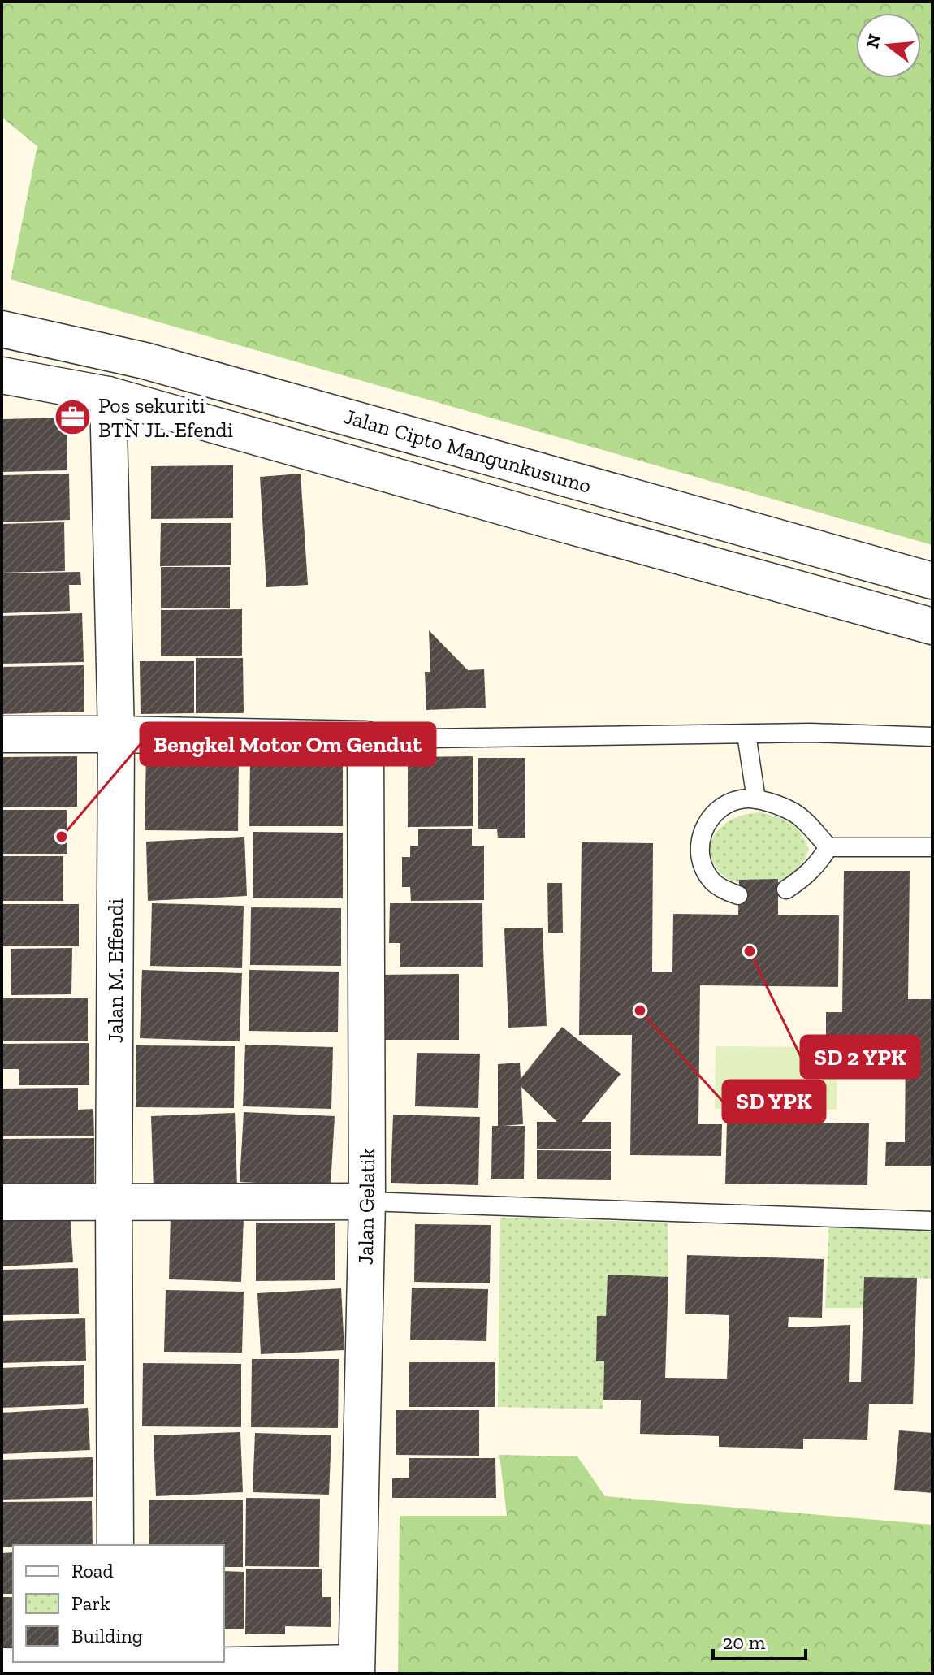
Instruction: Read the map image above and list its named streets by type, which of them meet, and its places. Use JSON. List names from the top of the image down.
{
  "streets": {
    "street": ["Jalan Cipto Mangunkusumo", "Jalan M. Effendi", "Jalan Gelatik"]
  },
  "crossings": [
    ["Jalan Cipto Mangunkusumo", "Jalan M. Effendi"]
  ],
  "places": {
    "office": ["Pos sekuriti BTN JL. Efendi"],
    "other": ["Bengkel Motor Om Gendut", "SD 2 YPK", "SD YPK"]
  },
  "legend": ["Road", "Park", "Building"],
  "scale_bar": "20 m",
  "north": "left"
}
